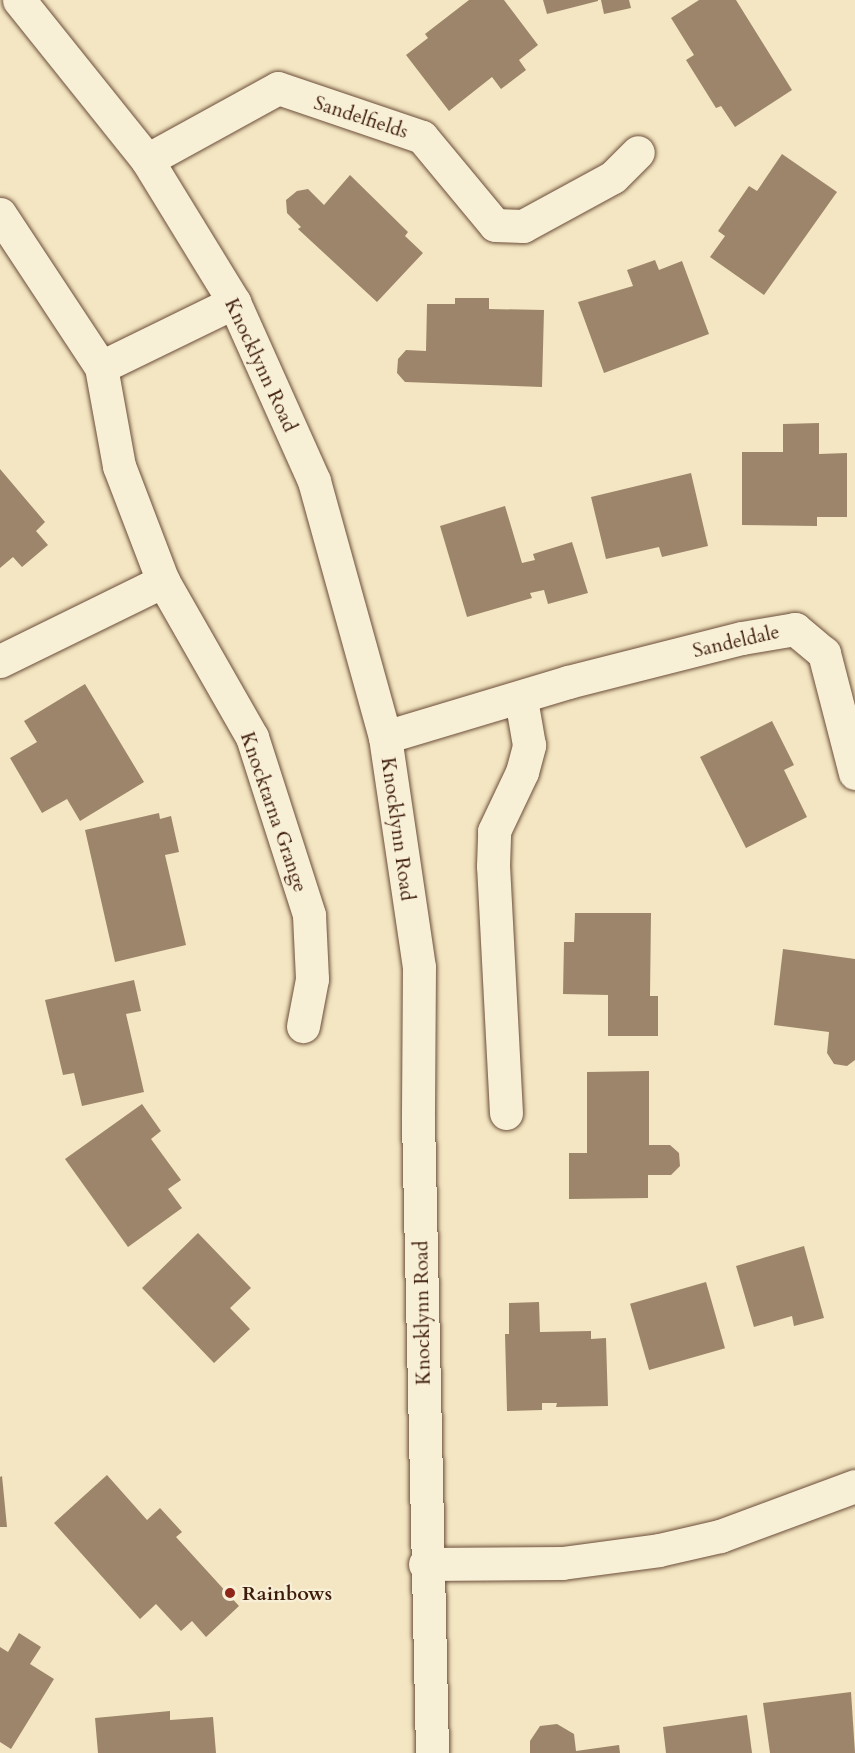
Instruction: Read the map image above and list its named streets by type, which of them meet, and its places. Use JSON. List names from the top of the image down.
{
  "streets": {
    "street": [
      "Sandelfields",
      "Knocklynn Road",
      "Sandeldale",
      "Knocktarna Grange"
    ]
  },
  "crossings": [
    ["Sandelfields", "Knocklynn Road"],
    ["Knocklynn Road", "Sandeldale"]
  ],
  "places": ["Rainbows"]
}
